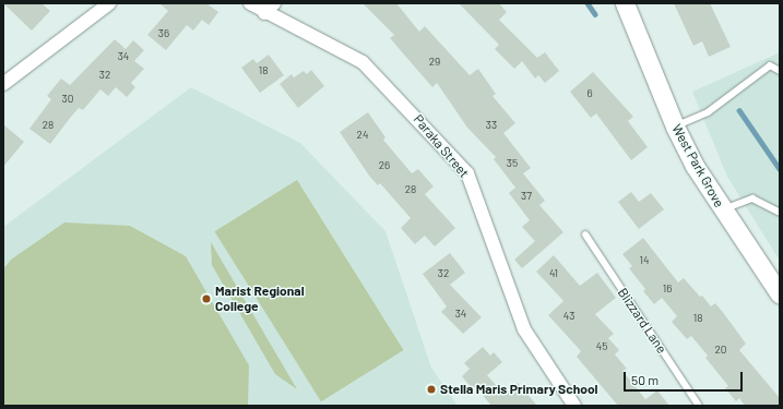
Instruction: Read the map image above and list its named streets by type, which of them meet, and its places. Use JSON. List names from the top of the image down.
{
  "streets": {
    "main road": ["West Park Grove"],
    "street": ["Paraka Street"],
    "lane": ["Blizzard Lane"]
  },
  "places": ["Marist Regional College", "Stella Maris Primary School"],
  "house_numbers": [
    "36",
    "34",
    "29",
    "18",
    "32",
    "6",
    "30",
    "28",
    "33",
    "24",
    "35",
    "26",
    "28",
    "37",
    "14",
    "32",
    "41",
    "16",
    "34",
    "43",
    "18",
    "45",
    "20"
  ],
  "scale_bar": "50 m"
}
